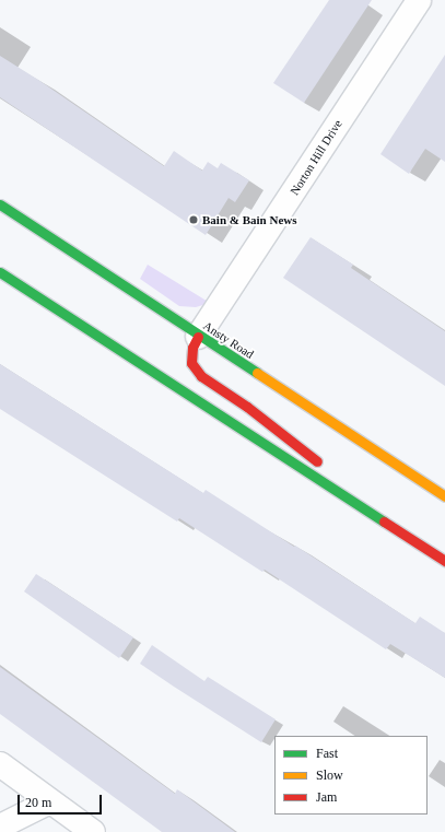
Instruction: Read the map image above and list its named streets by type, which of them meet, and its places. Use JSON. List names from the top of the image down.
{
  "streets": {
    "highway": ["Ansty Road"],
    "street": ["Norton Hill Drive"]
  },
  "crossings": [
    ["Norton Hill Drive", "Ansty Road"]
  ],
  "places": ["Bain & Bain News"],
  "legend": ["Fast", "Slow", "Jam"],
  "scale_bar": "20 m"
}
